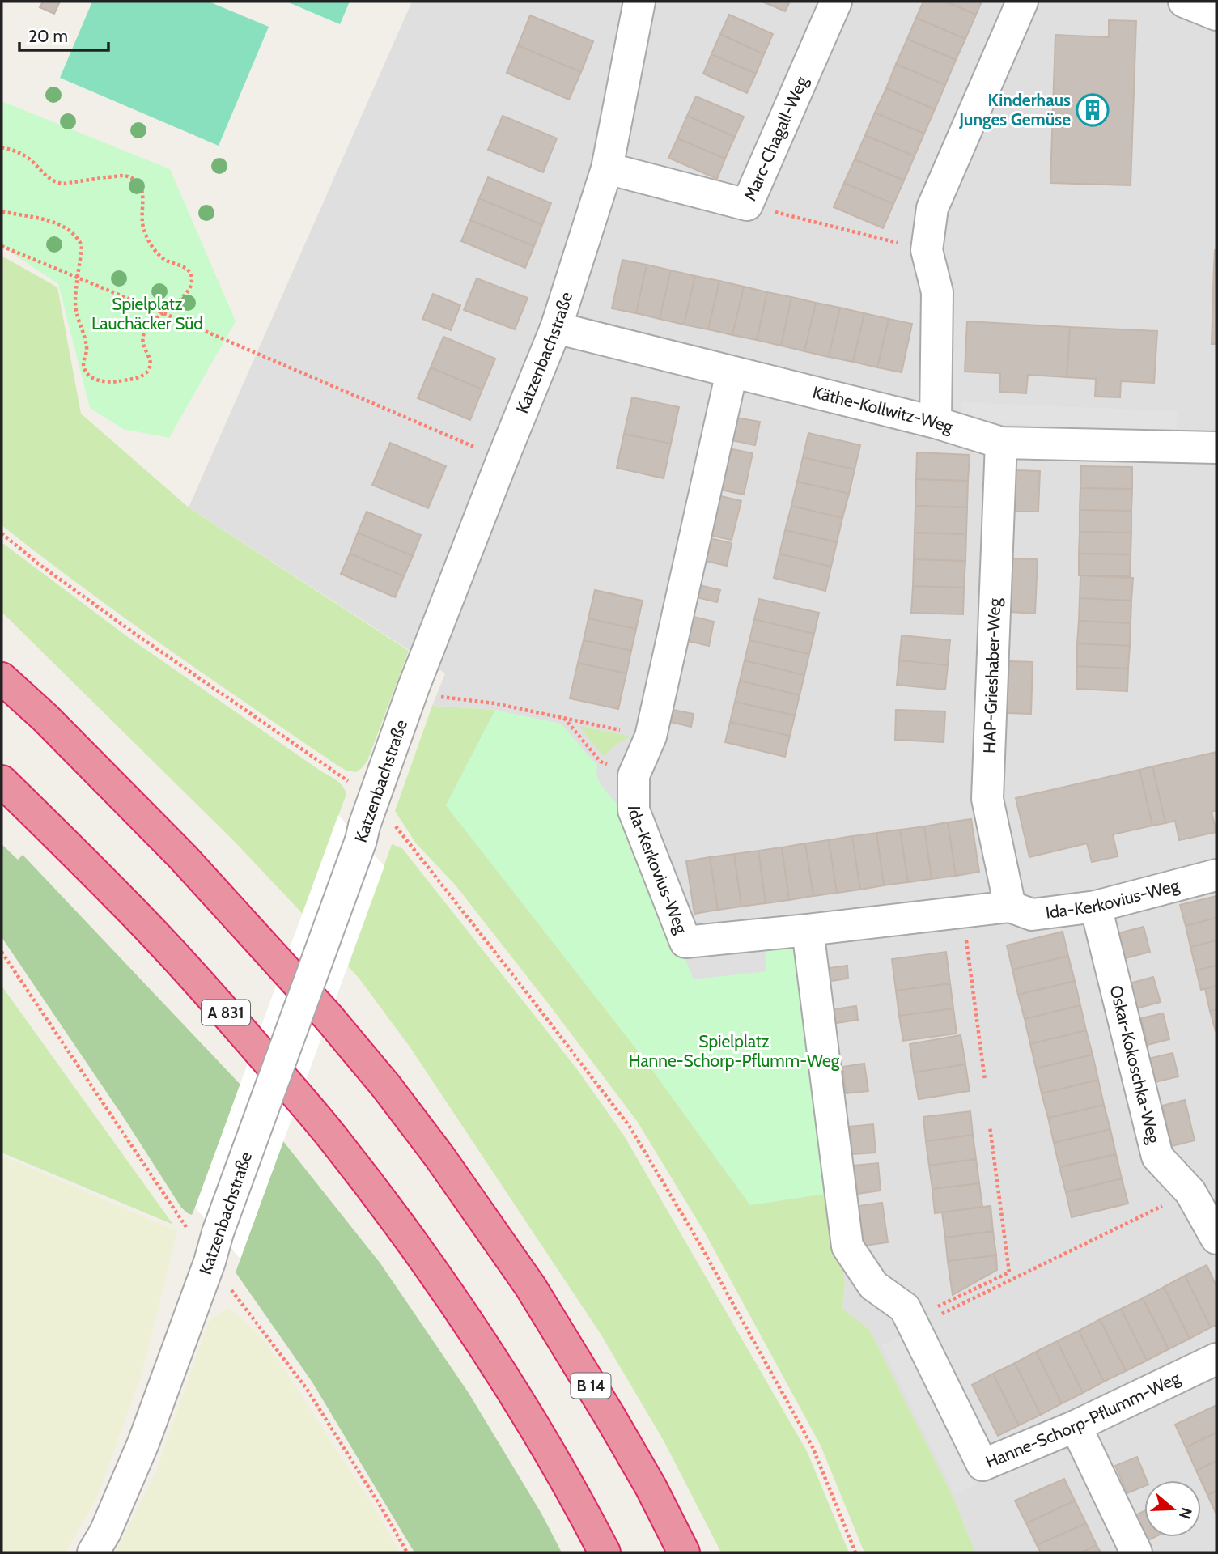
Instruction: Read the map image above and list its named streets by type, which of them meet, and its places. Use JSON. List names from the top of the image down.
{
  "streets": {
    "highway": ["A 831", "B 14"],
    "street": [
      "Marc-Chagall-Weg",
      "Katzenbachstraße",
      "Käthe-Kollwitz-Weg",
      "HAP-Grieshaber-Weg",
      "Ida-Kerkovius-Weg",
      "Oskar-Kokoschka-Weg",
      "Hanne-Schorp-Pflumm-Weg"
    ]
  },
  "crossings": [
    ["Marc-Chagall-Weg", "Katzenbachstraße"],
    ["Katzenbachstraße", "Käthe-Kollwitz-Weg"],
    ["Käthe-Kollwitz-Weg", "HAP-Grieshaber-Weg"],
    ["Käthe-Kollwitz-Weg", "Ida-Kerkovius-Weg"],
    ["HAP-Grieshaber-Weg", "Ida-Kerkovius-Weg"],
    ["Ida-Kerkovius-Weg", "Oskar-Kokoschka-Weg"],
    ["Ida-Kerkovius-Weg", "Hanne-Schorp-Pflumm-Weg"]
  ],
  "parks": ["Spielplatz Lauchäcker Süd", "Spielplatz Hanne-Schorp-Pflumm-Weg"],
  "places": {
    "building": ["Kinderhaus Junges Gemüse"]
  },
  "scale_bar": "20 m",
  "north": "right"
}
